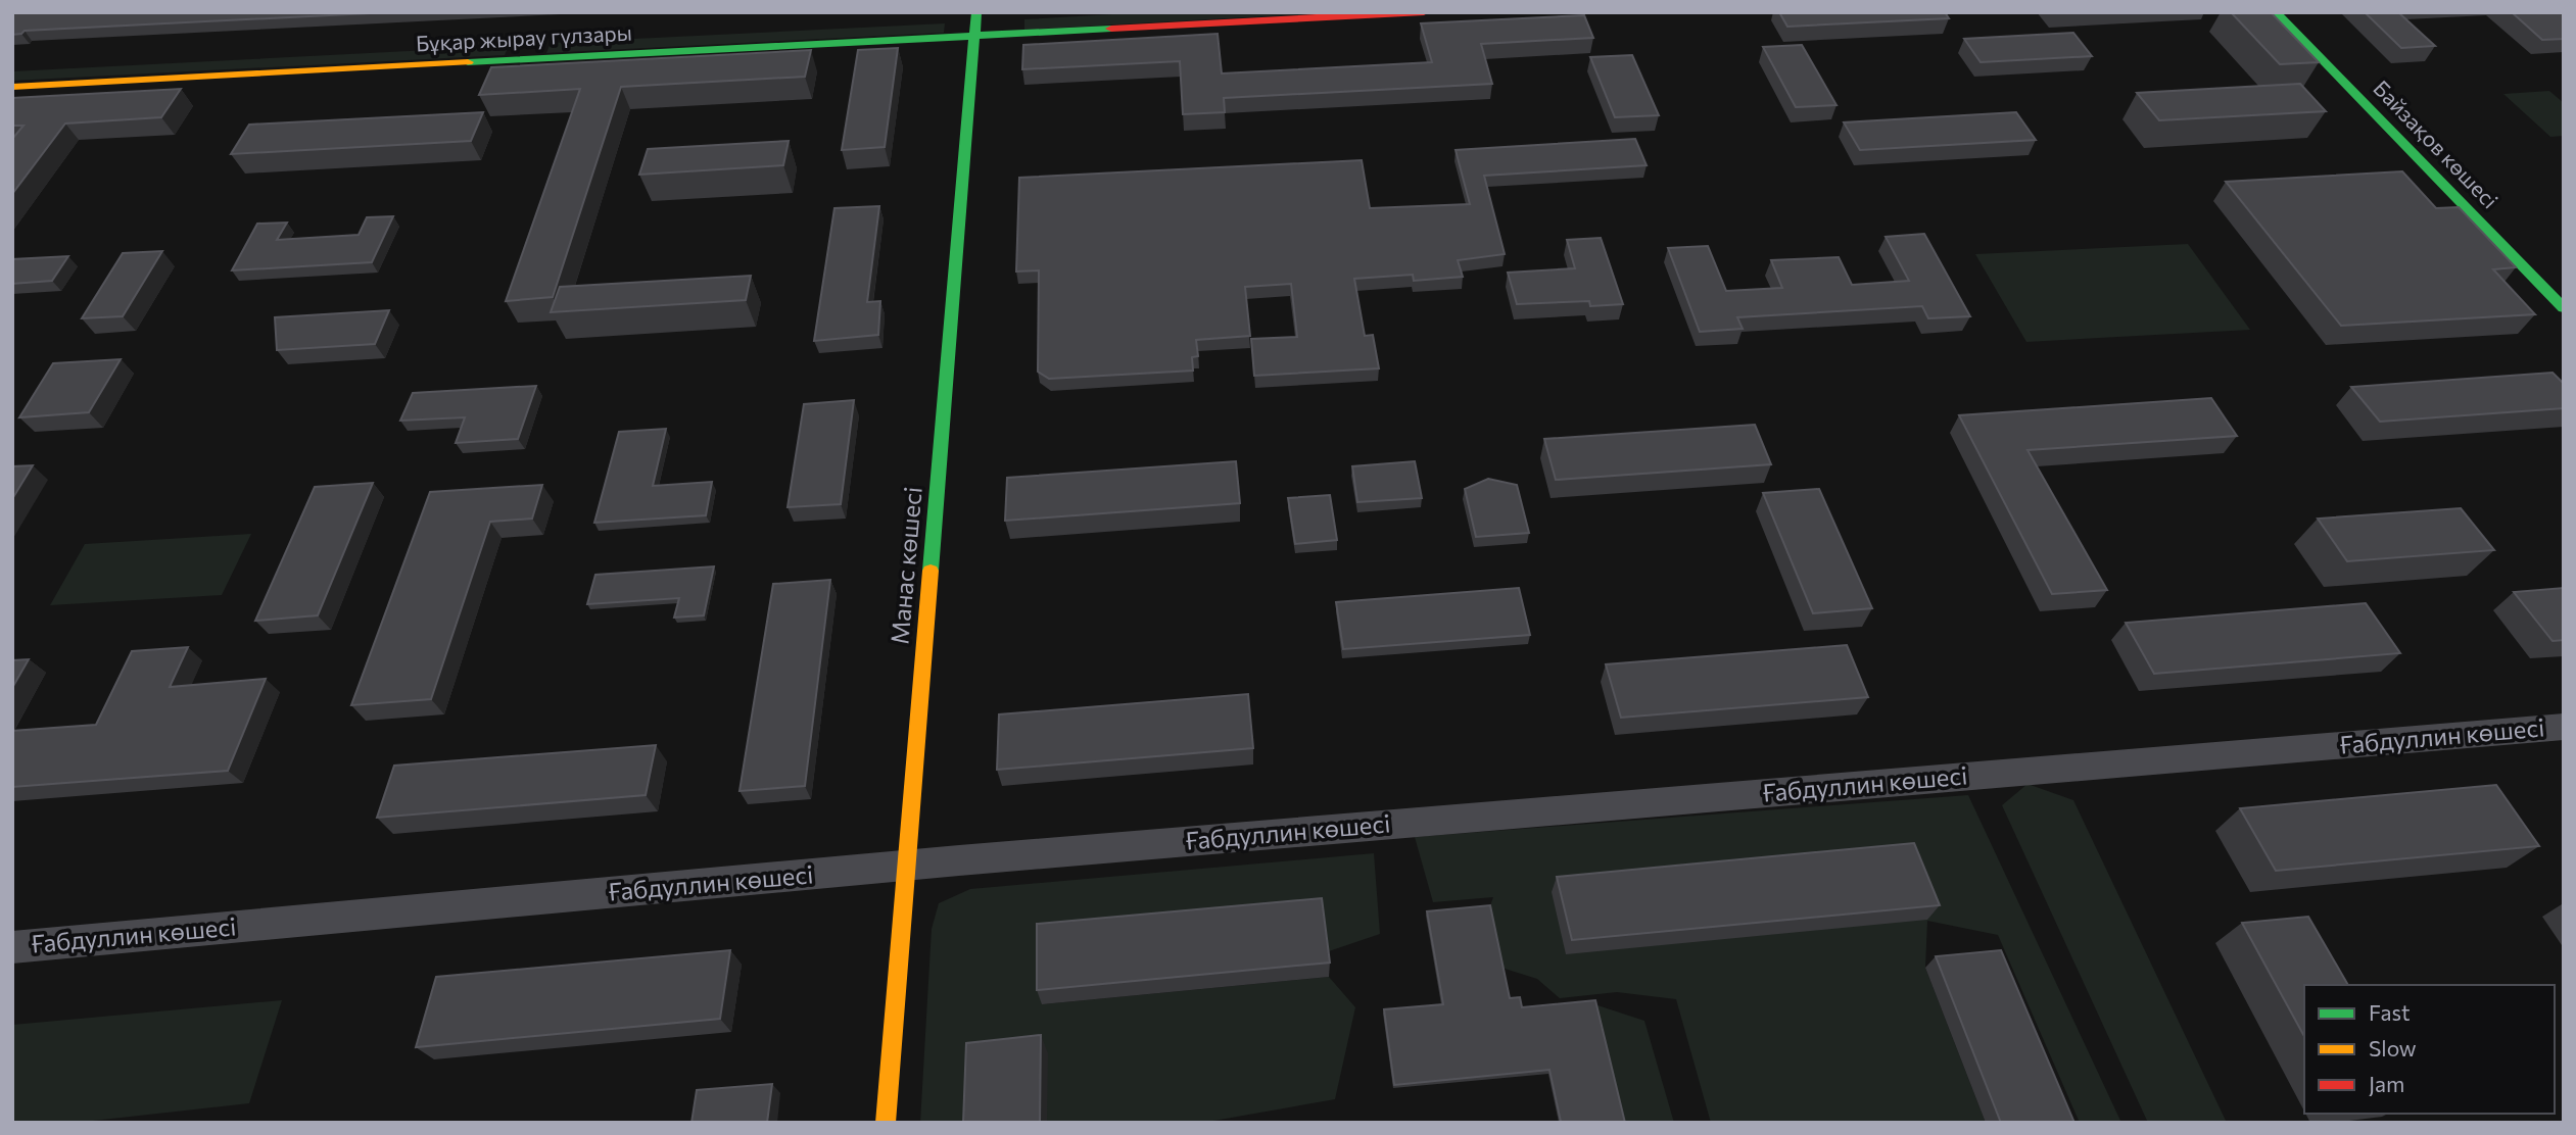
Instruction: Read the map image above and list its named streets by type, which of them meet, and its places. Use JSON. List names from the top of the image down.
{
  "streets": {
    "street": [
      "Бұқар жырау гүлзары",
      "Байзақов көшесі",
      "Манас көшесі",
      "Ғабдуллин көшесі"
    ]
  },
  "crossings": [
    ["Бұқар жырау гүлзары", "Манас көшесі"],
    ["Манас көшесі", "Ғабдуллин көшесі"]
  ],
  "legend": ["Fast", "Slow", "Jam"]
}
